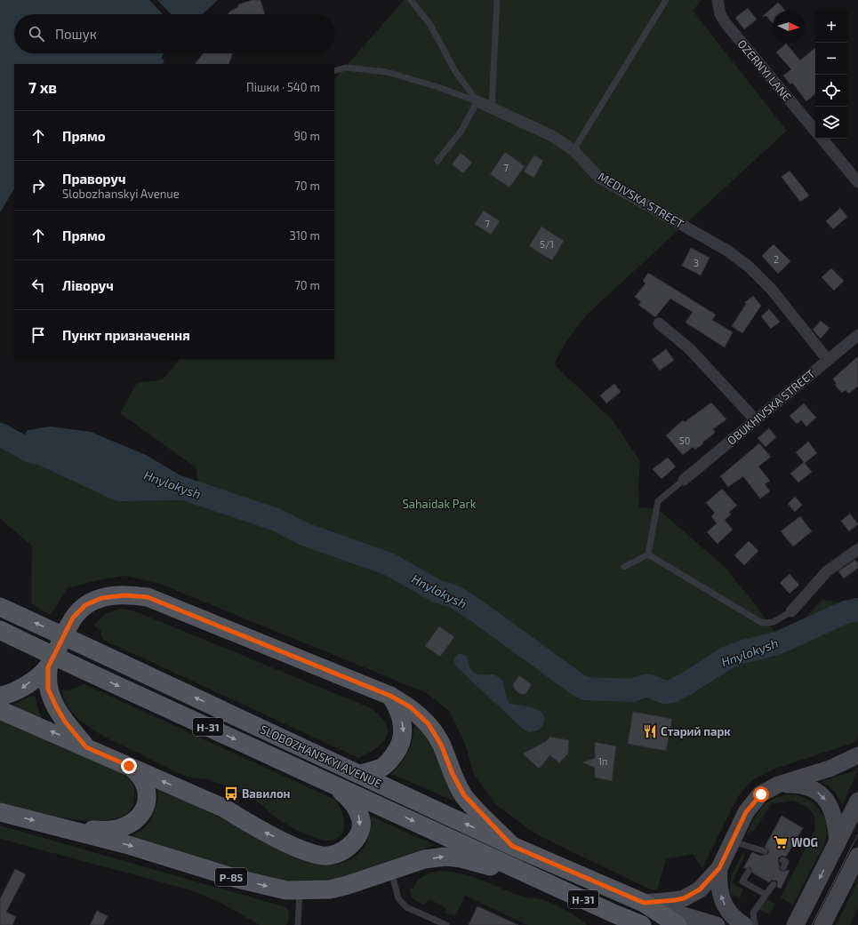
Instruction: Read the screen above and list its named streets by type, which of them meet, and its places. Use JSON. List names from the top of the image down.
{
  "streets": {
    "main road": ["Н-31", "SLOBOZHANSKYI AVENUE", "Р-85"],
    "street": ["OZERNYI LANE", "MEDIVSKA STREET", "OBUKHIVSKA STREET"]
  },
  "crossings": [
    ["MEDIVSKA STREET", "OBUKHIVSKA STREET"],
    ["Н-31", "SLOBOZHANSKYI AVENUE"],
    ["SLOBOZHANSKYI AVENUE", "Р-85"]
  ],
  "water": ["Hnylokysh"],
  "parks": ["Sahaidak Park"],
  "places": {
    "restaurant": ["Старий парк"],
    "bus stop": ["Вавилон"],
    "supermarket": ["WOG"]
  },
  "house_numbers": [
    "7",
    "7",
    "5/1",
    "2",
    "3",
    "50",
    "1п"
  ],
  "north": "right",
  "page": {
    "map_buttons": ["+", "−"],
    "search": "Пошук",
    "heading": ["7 хв", "Пішки · 540 m"],
    "list": [
      ["Прямо", "90 m"],
      ["Праворуч", "Slobozhanskyi Avenue", "70 m"],
      ["Прямо", "310 m"],
      ["Ліворуч", "70 m"],
      "Пункт призначення"
    ]
  }
}
